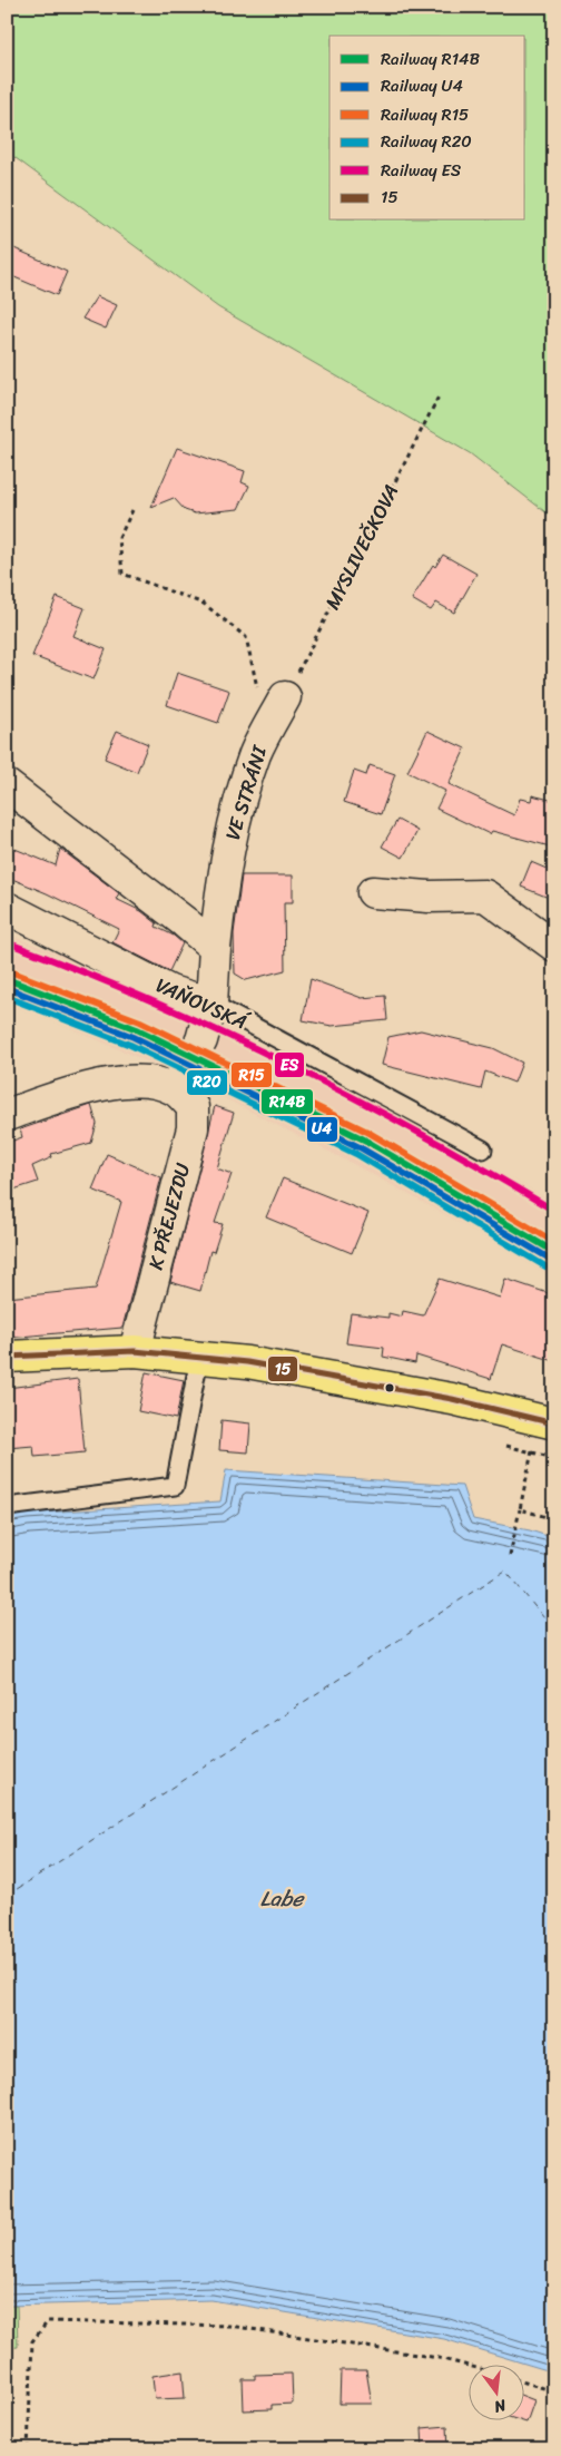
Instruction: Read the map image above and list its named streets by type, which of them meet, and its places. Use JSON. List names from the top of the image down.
{
  "streets": {
    "street": ["VE STRÁNI", "VAŇOVSKÁ", "K PŘEJEZDU"],
    "path": ["MYSLIVEČKOVA"]
  },
  "crossings": [
    ["MYSLIVEČKOVA", "VE STRÁNI"],
    ["VE STRÁNI", "VAŇOVSKÁ"]
  ],
  "water": ["Labe"],
  "lines": [
    "rail line ES",
    "rail line R15",
    "rail line R14B",
    "rail line U4",
    "rail line R20",
    "transit line 15"
  ],
  "legend": [
    "Railway R14B",
    "Railway U4",
    "Railway R15",
    "Railway R20",
    "Railway ES",
    "15"
  ],
  "north": "bottom"
}
